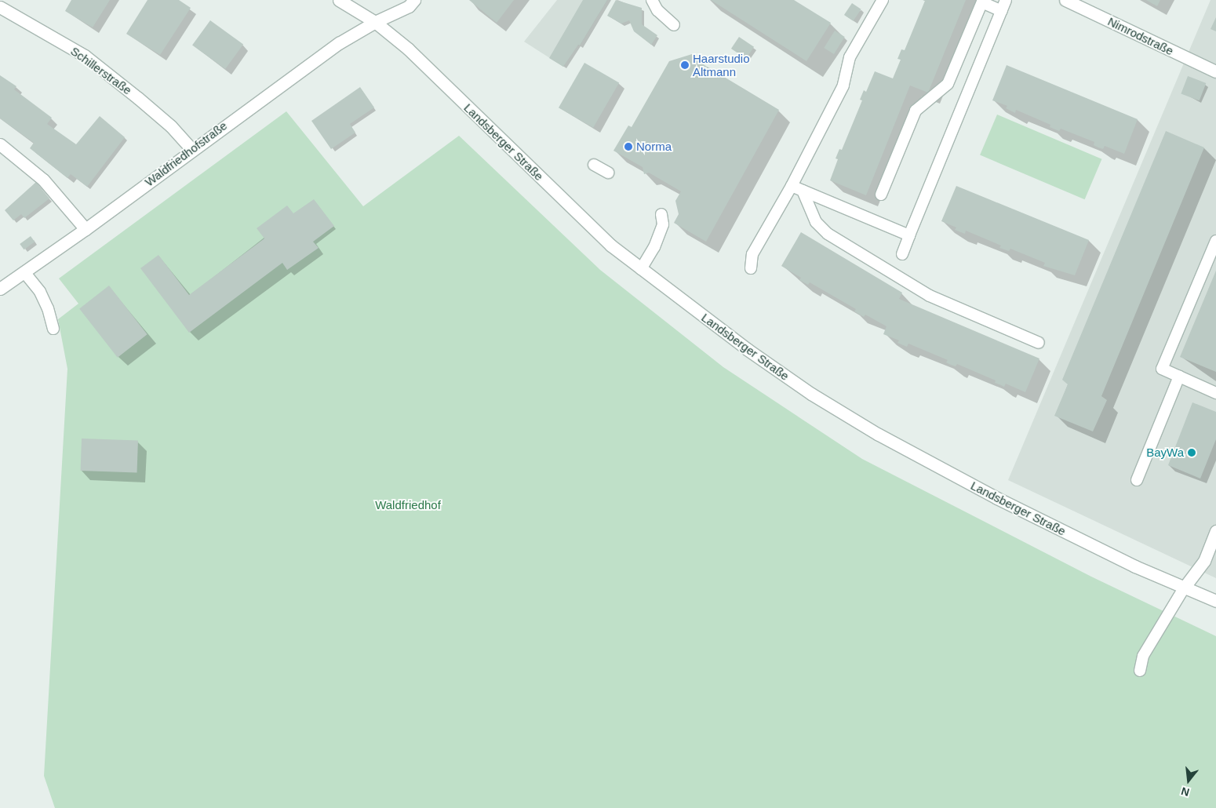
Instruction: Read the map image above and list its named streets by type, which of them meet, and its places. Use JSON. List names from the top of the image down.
{
  "streets": {
    "street": [
      "Nimrodstraße",
      "Schillerstraße",
      "Landsberger Straße",
      "Waldfriedhofstraße"
    ]
  },
  "crossings": [
    ["Schillerstraße", "Waldfriedhofstraße"],
    ["Landsberger Straße", "Waldfriedhofstraße"]
  ],
  "parks": ["Waldfriedhof"],
  "places": ["Haarstudio Altmann", "Norma", "BayWa"],
  "north": "bottom"
}
